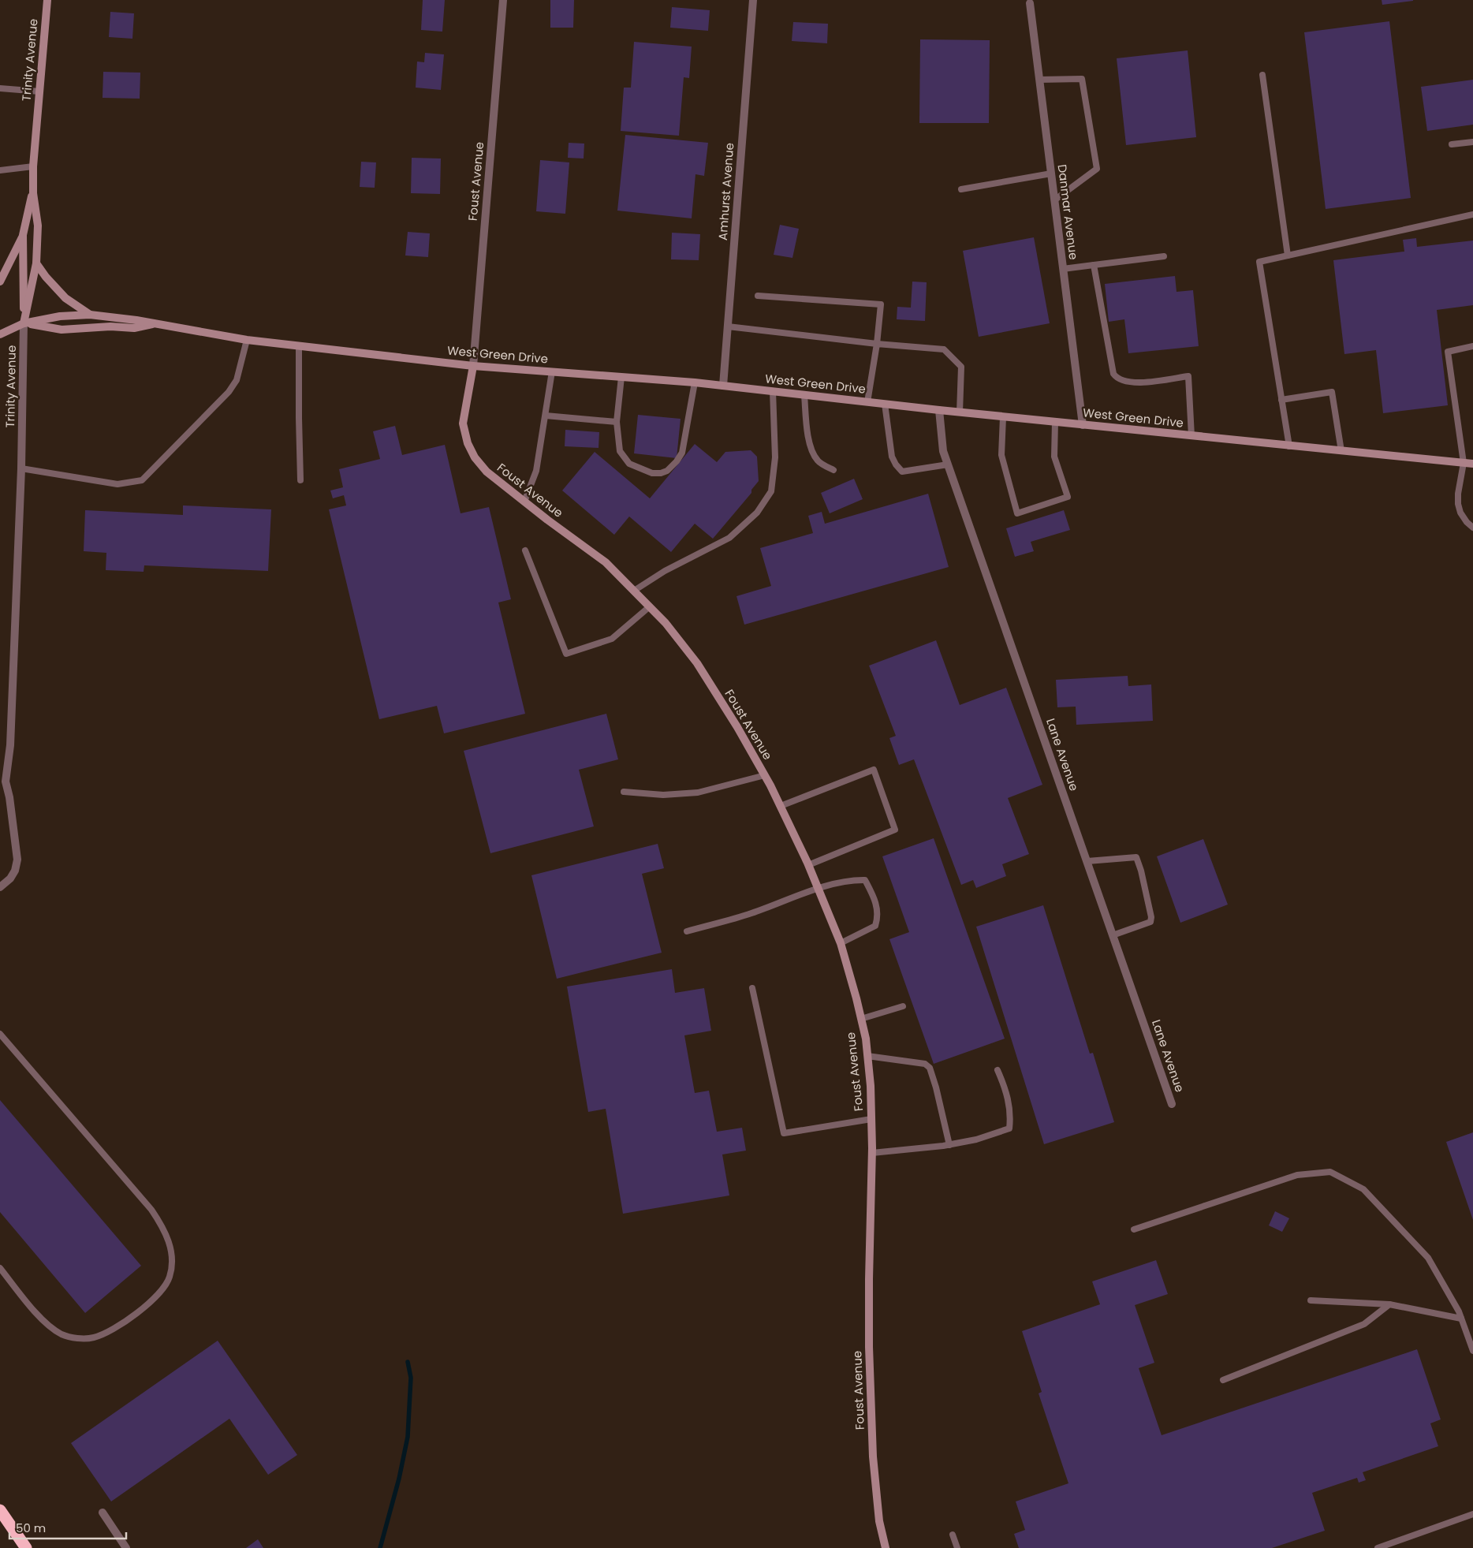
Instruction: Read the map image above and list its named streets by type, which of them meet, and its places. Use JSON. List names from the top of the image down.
{
  "streets": {
    "street": [
      "Trinity Avenue",
      "Foust Avenue",
      "Amhurst Avenue",
      "Danmar Avenue",
      "West Green Drive",
      "Lane Avenue"
    ]
  },
  "crossings": [
    ["Trinity Avenue", "West Green Drive"],
    ["Foust Avenue", "West Green Drive"],
    ["Amhurst Avenue", "West Green Drive"],
    ["Danmar Avenue", "West Green Drive"],
    ["West Green Drive", "Lane Avenue"]
  ],
  "scale_bar": "50 m"
}
